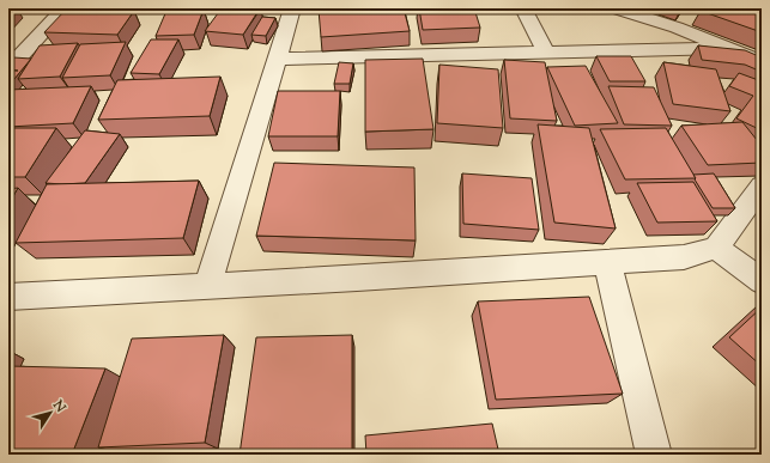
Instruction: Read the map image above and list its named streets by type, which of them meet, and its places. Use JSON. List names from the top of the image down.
{
  "north": "top right"
}
